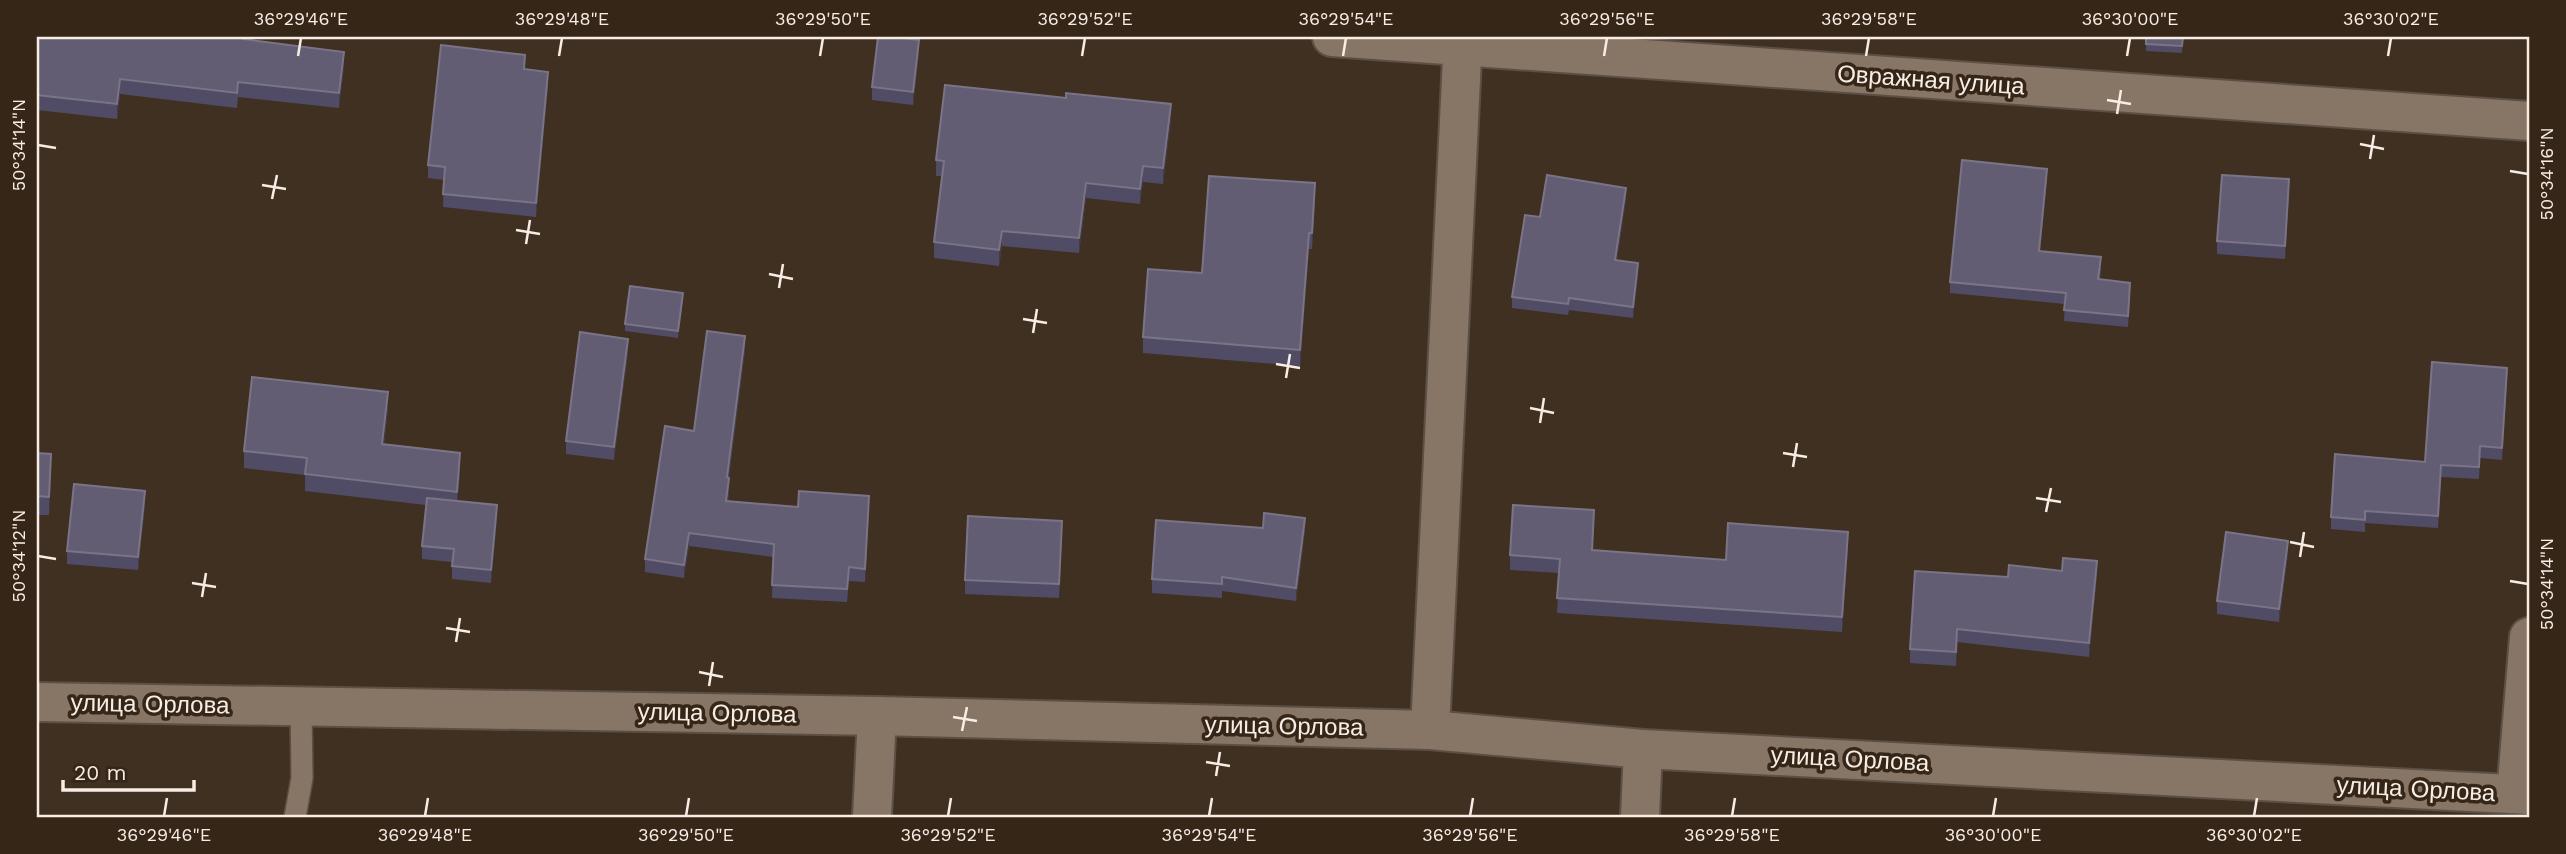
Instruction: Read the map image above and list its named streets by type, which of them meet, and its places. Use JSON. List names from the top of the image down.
{
  "streets": {
    "street": ["Овражная улица", "улица Орлова"]
  },
  "scale_bar": "20 m",
  "coordinates": [
    "36°29'46\"E",
    "36°29'48\"E",
    "36°29'50\"E",
    "36°29'52\"E",
    "36°29'54\"E",
    "36°29'56\"E",
    "36°29'58\"E",
    "36°30'00\"E",
    "36°30'02\"E",
    "50°34'14\"N",
    "50°34'16\"N",
    "50°34'12\"N"
  ]
}
